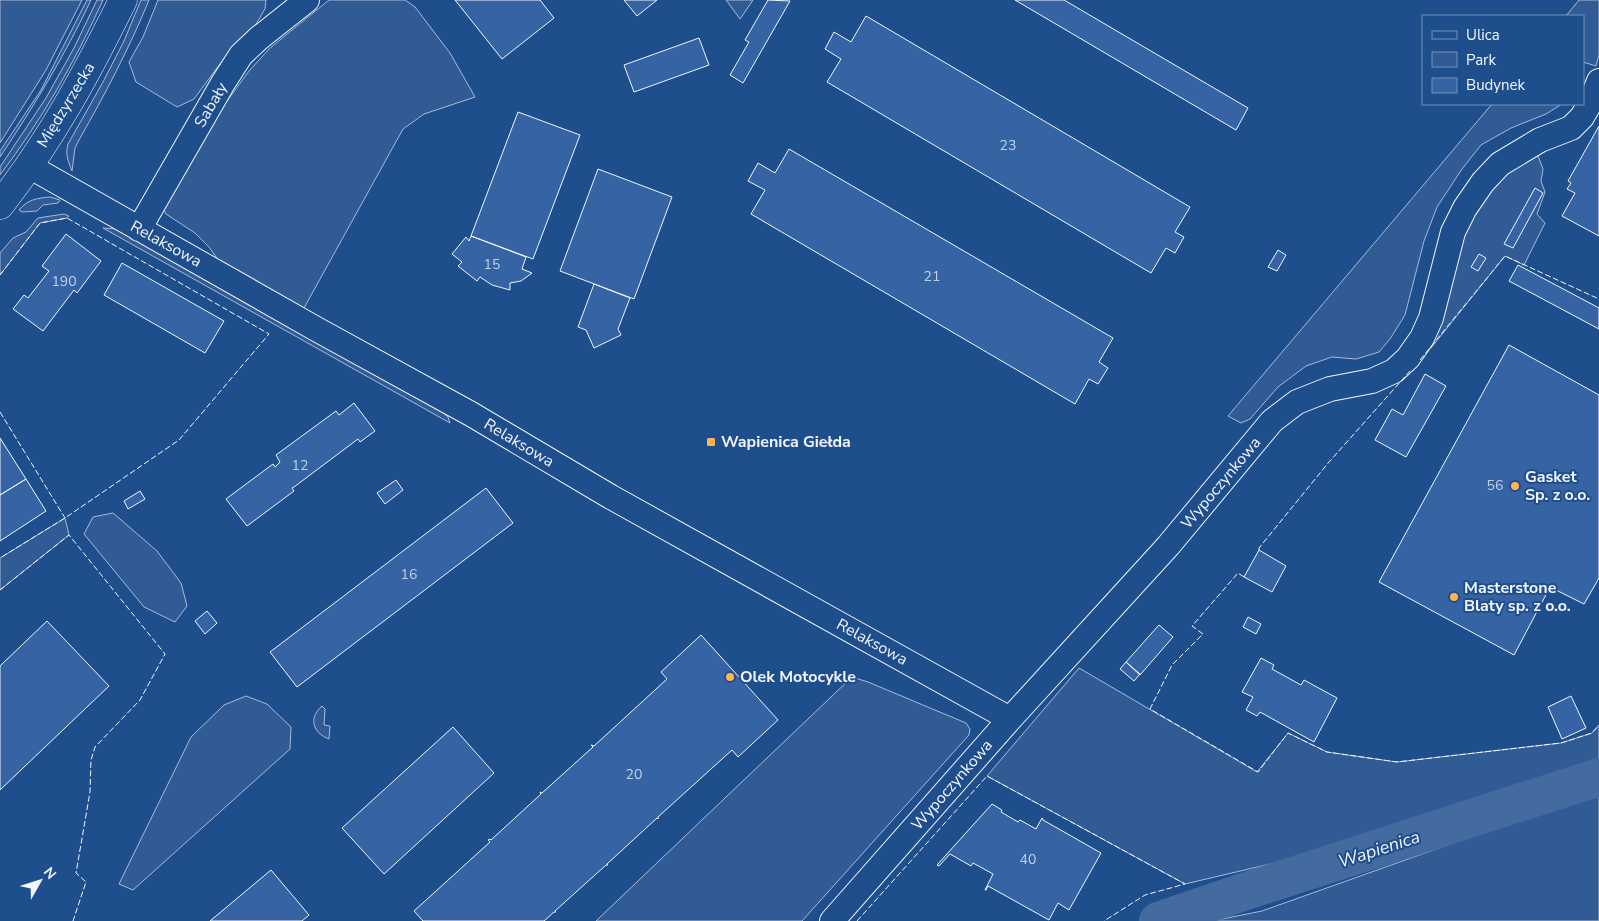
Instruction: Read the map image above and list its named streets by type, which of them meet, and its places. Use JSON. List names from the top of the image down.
{
  "streets": {
    "main road": ["Międzyrzecka"],
    "street": ["Sabały", "Relaksowa", "Wypoczynkowa"]
  },
  "crossings": [
    ["Międzyrzecka", "Relaksowa"],
    ["Sabały", "Relaksowa"],
    ["Relaksowa", "Wypoczynkowa"]
  ],
  "water": ["Wapienica"],
  "places": {
    "transit": ["Wapienica Giełda"],
    "other": ["Gasket Sp. z o.o.", "Masterstone Blaty sp. z o.o.", "Olek Motocykle"]
  },
  "house_numbers": [
    "23",
    "15",
    "21",
    "190",
    "12",
    "56",
    "16",
    "20",
    "40"
  ],
  "legend": ["Ulica", "Park", "Budynek"],
  "north": "top right"
}
